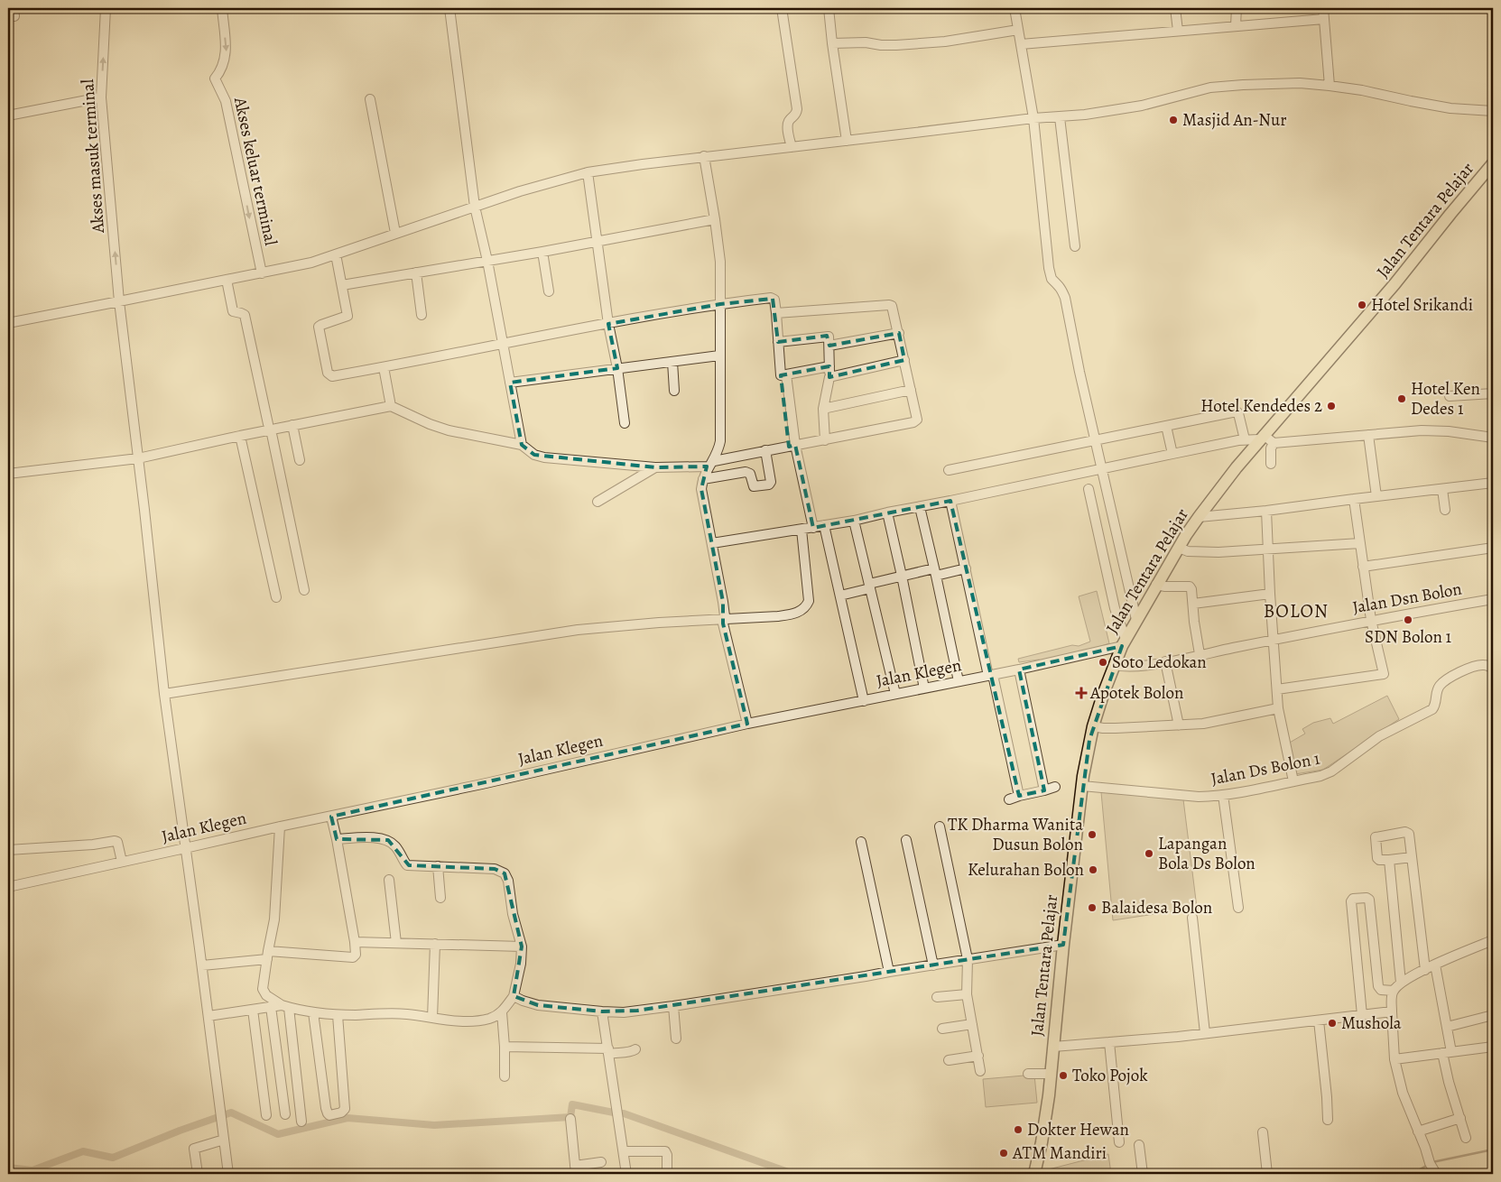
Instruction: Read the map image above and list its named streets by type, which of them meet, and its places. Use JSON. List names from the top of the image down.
{
  "streets": {
    "main road": ["Jalan Tentara Pelajar"],
    "street": [
      "Akses masuk terminal",
      "Akses keluar terminal",
      "Jalan Dsn Bolon",
      "Jalan Klegen",
      "Jalan Ds Bolon 1"
    ]
  },
  "crossings": [
    ["Akses masuk terminal", "Jalan Klegen"],
    ["Jalan Tentara Pelajar", "Jalan Dsn Bolon"],
    ["Jalan Tentara Pelajar", "Jalan Klegen"],
    ["Jalan Tentara Pelajar", "Jalan Ds Bolon 1"]
  ],
  "one_way": ["Akses keluar terminal"],
  "districts": ["BOLON"],
  "places": {
    "other": [
      "Masjid An-Nur",
      "Hotel Srikandi",
      "Hotel Ken Dedes 1",
      "Hotel Kendedes 2",
      "SDN Bolon 1",
      "Soto Ledokan",
      "TK Dharma Wanita Dusun Bolon",
      "Lapangan Bola Ds Bolon",
      "Kelurahan Bolon",
      "Balaidesa Bolon",
      "Mushola",
      "Toko Pojok",
      "Dokter Hewan",
      "ATM Mandiri"
    ],
    "health": ["Apotek Bolon"]
  }
}
